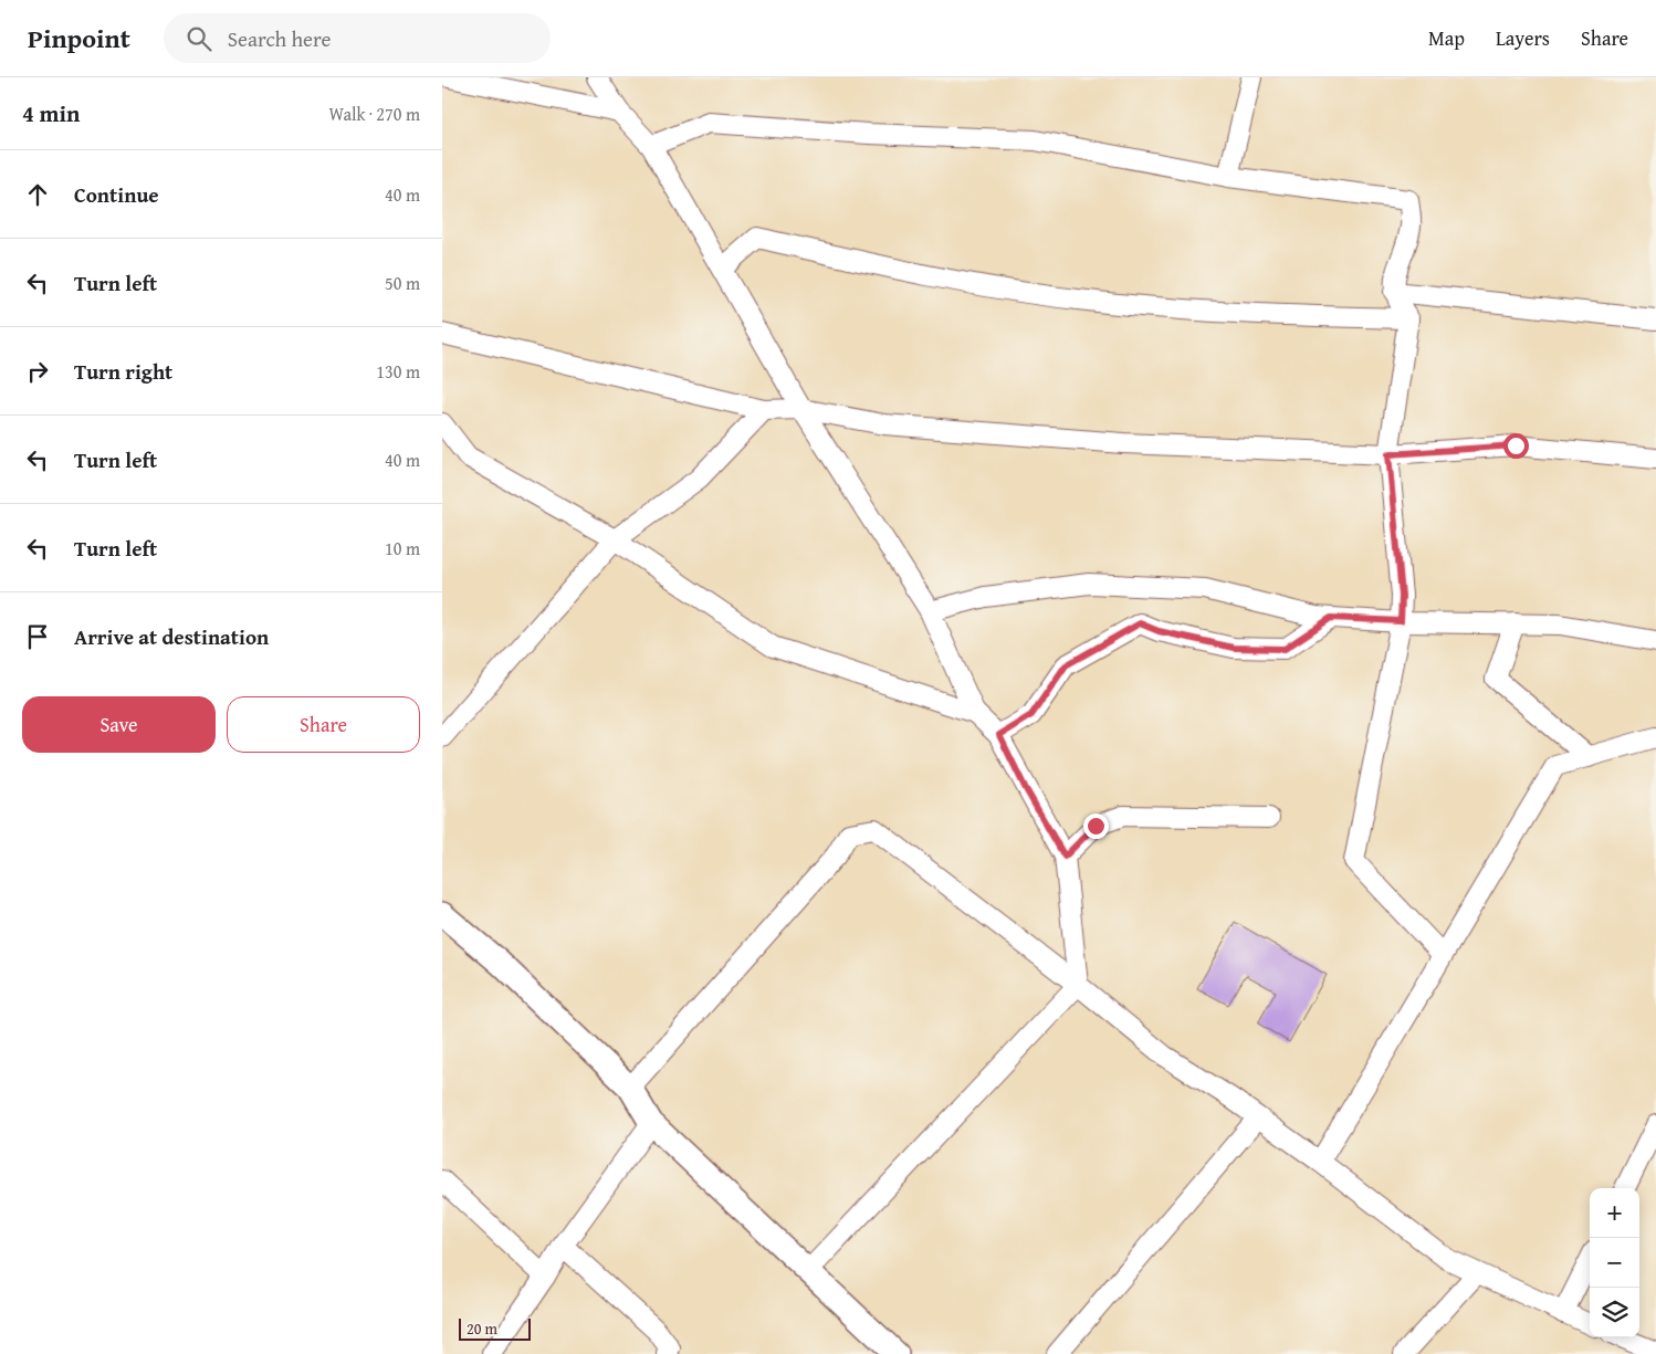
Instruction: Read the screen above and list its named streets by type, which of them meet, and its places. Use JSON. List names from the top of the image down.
{
  "scale_bar": "20 m",
  "page": {
    "header": "Pinpoint",
    "search": "Search here",
    "nav": ["Map", "Layers", "Share"],
    "heading": ["4 min", "Walk · 270 m"],
    "list": [
      ["Continue", "40 m"],
      ["Turn left", "50 m"],
      ["Turn right", "130 m"],
      ["Turn left", "40 m"],
      ["Turn left", "10 m"],
      "Arrive at destination"
    ],
    "buttons": ["Save", "Share"],
    "map_buttons": ["+", "−"],
    "scale": "20 m"
  }
}
